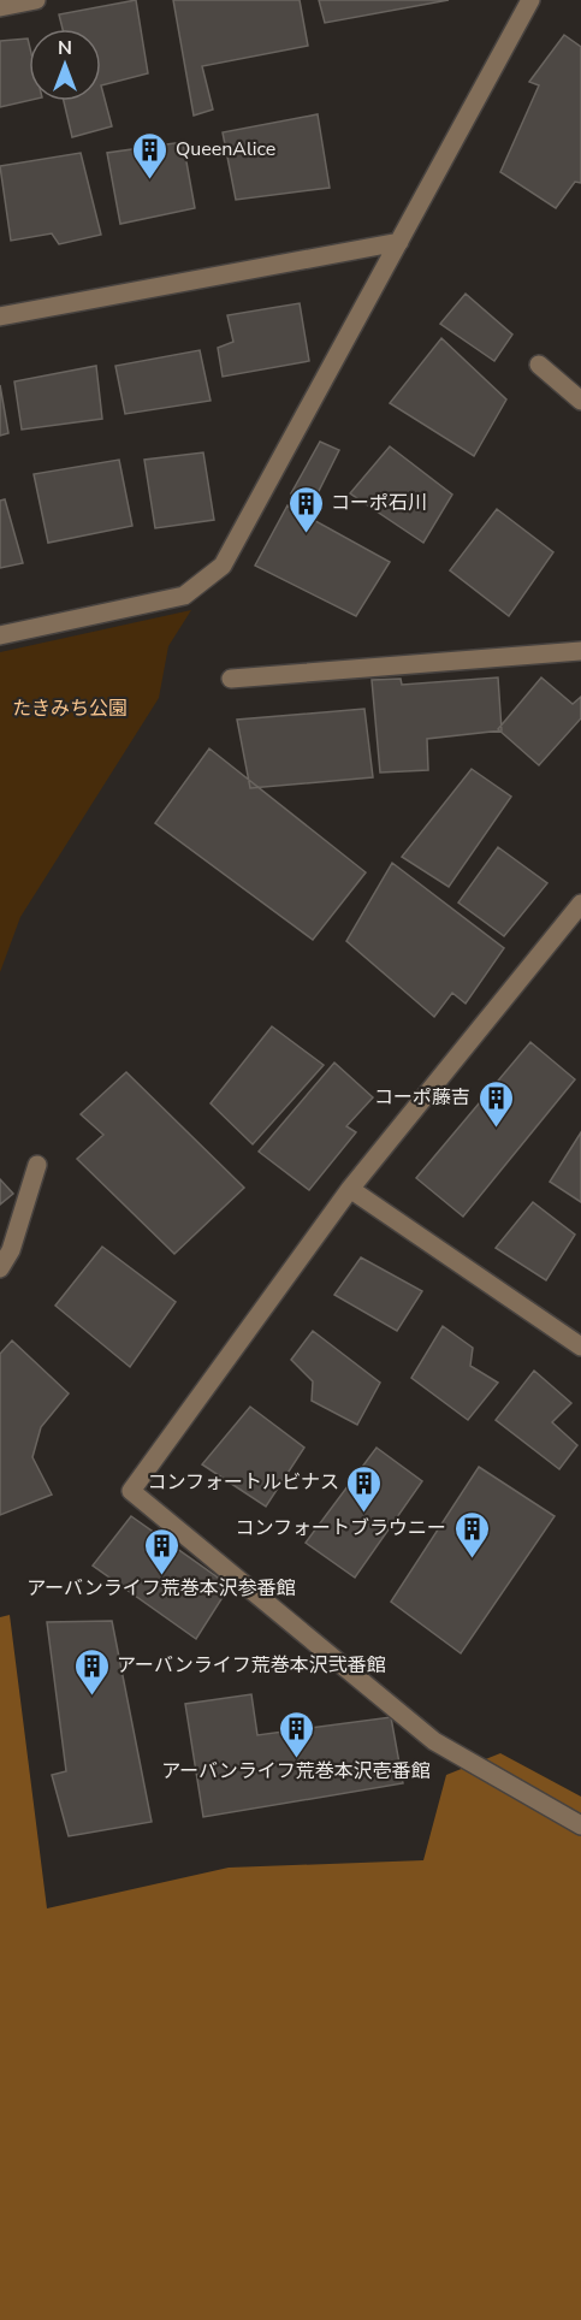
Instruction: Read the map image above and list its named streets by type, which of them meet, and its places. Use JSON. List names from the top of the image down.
{
  "parks": ["たきみち公園"],
  "places": {
    "building": [
      "QueenAlice",
      "コーポ石川",
      "コーポ藤吉",
      "コンフォートルビナス",
      "コンフォートブラウニー",
      "アーバンライフ荒巻本沢参番館",
      "アーバンライフ荒巻本沢弐番館",
      "アーバンライフ荒巻本沢壱番館"
    ]
  },
  "north": "top"
}
